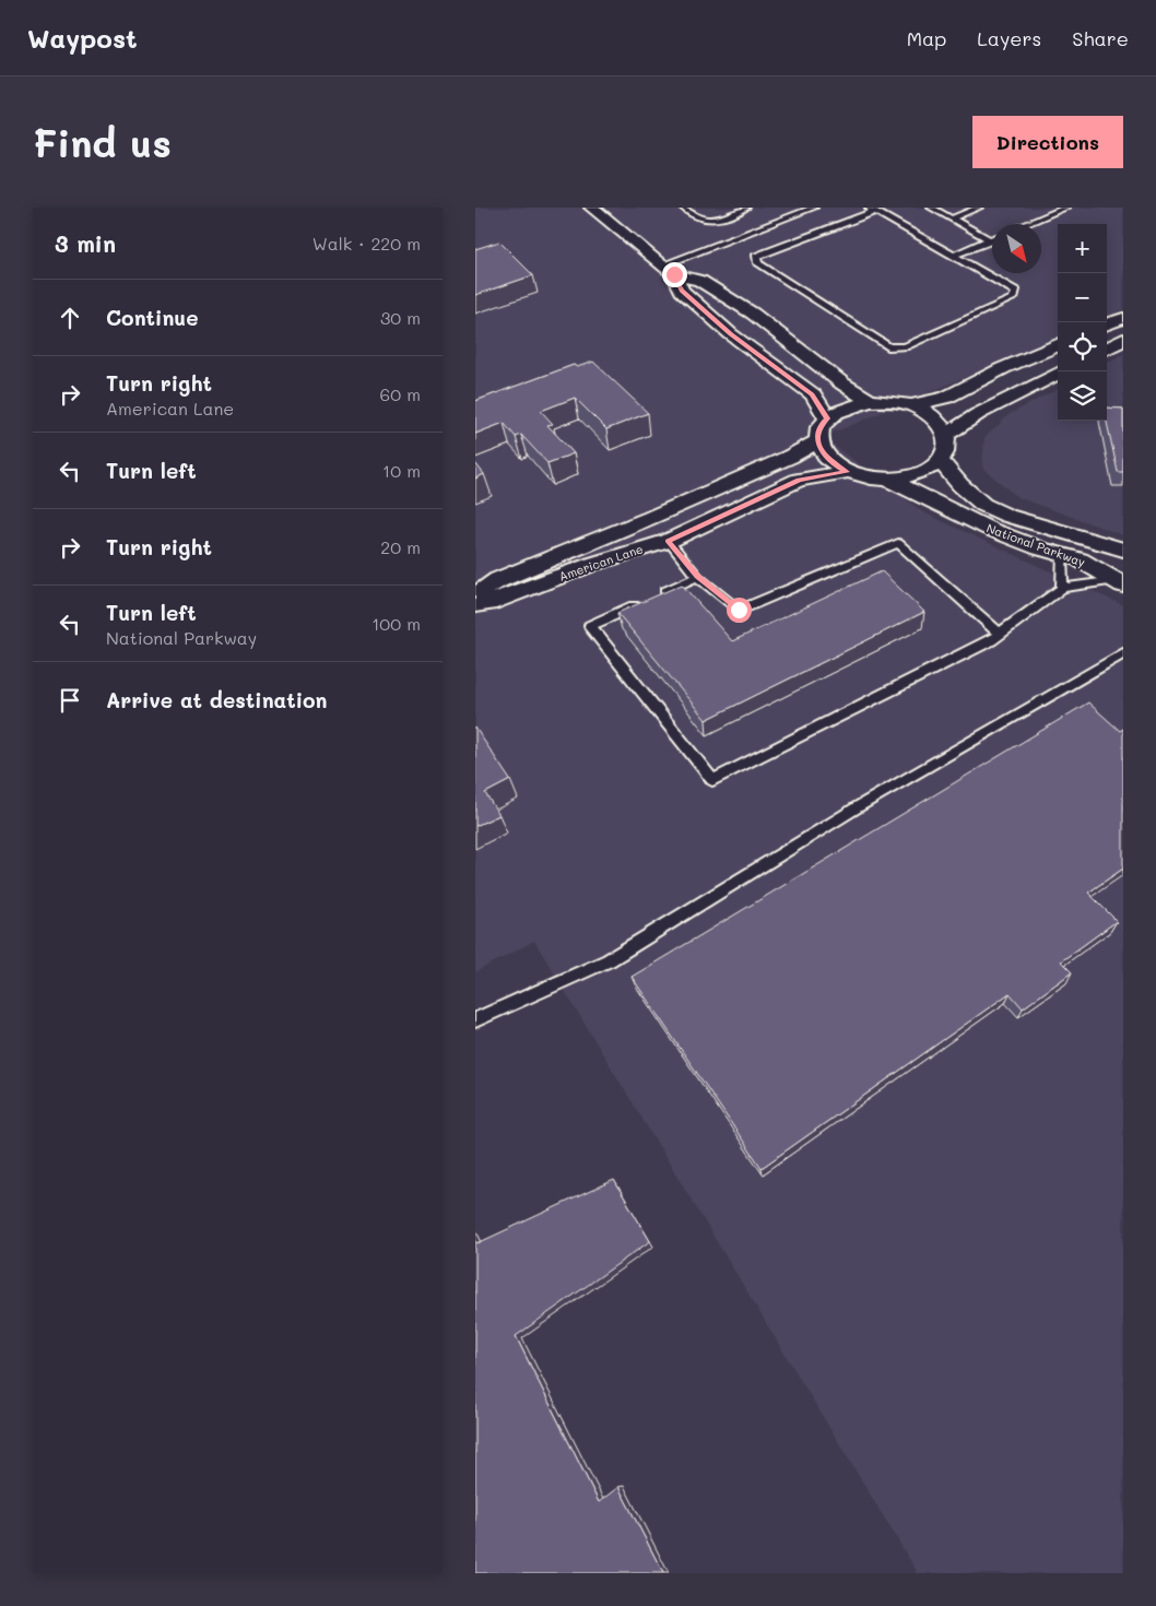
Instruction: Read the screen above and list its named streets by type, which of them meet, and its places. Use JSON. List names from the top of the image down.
{
  "streets": {
    "street": ["National Parkway", "American Lane"]
  },
  "crossings": [
    ["National Parkway", "American Lane"]
  ],
  "north": "bottom right",
  "page": {
    "header": "Waypost",
    "nav": ["Map", "Layers", "Share"],
    "buttons": "Directions",
    "title": "Find us",
    "heading": ["3 min", "Walk · 220 m"],
    "map_buttons": ["+", "−"],
    "list": [
      ["Continue", "30 m"],
      ["Turn right", "American Lane", "60 m"],
      ["Turn left", "10 m"],
      ["Turn right", "20 m"],
      ["Turn left", "National Parkway", "100 m"],
      "Arrive at destination"
    ]
  }
}
